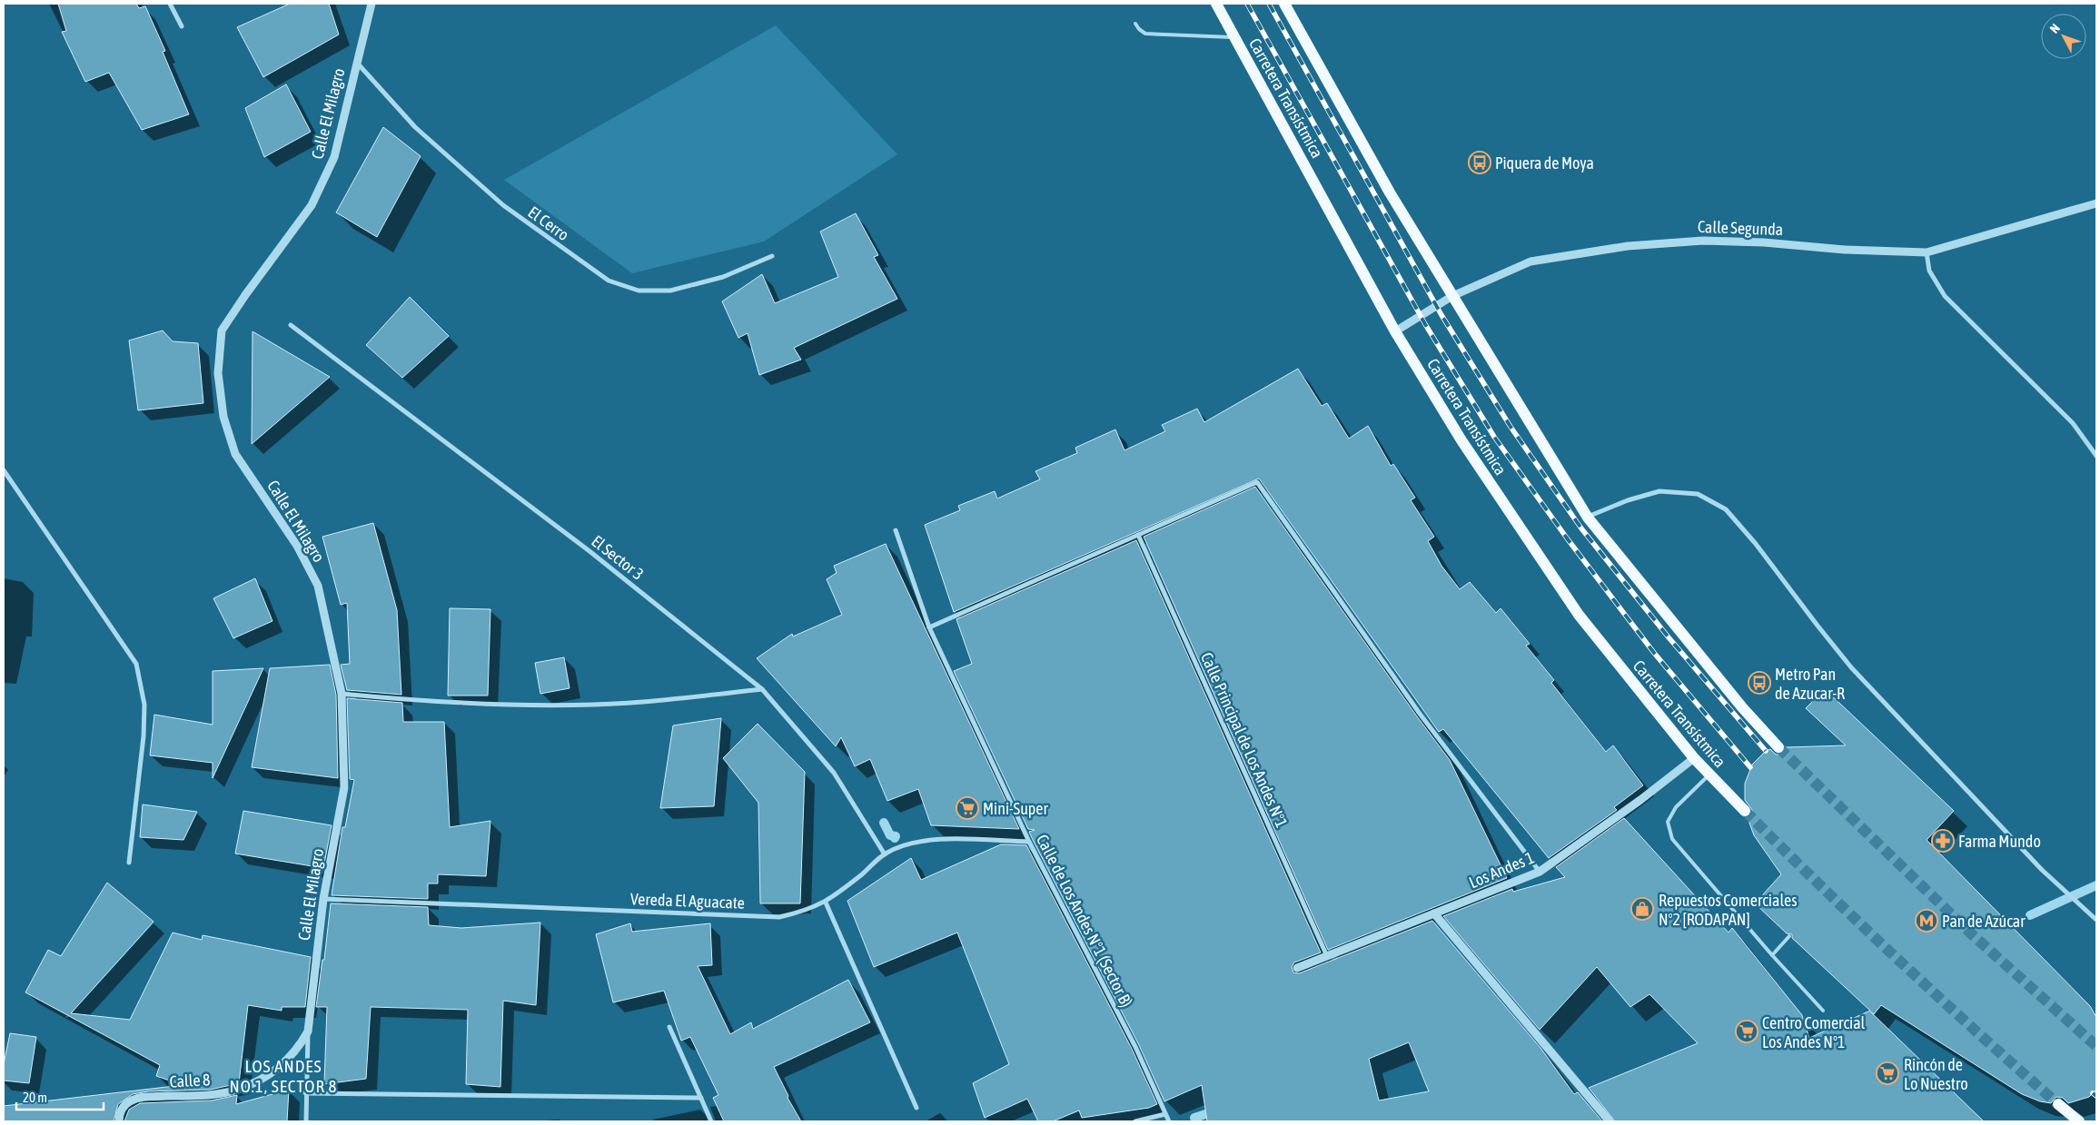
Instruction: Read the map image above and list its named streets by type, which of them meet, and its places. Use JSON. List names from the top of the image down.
{
  "streets": {
    "main road": ["Carretera Transístmica"],
    "street": [
      "Calle El Milagro",
      "El Cerro",
      "Calle Segunda",
      "El Sector 3",
      "Calle Principal de Los Andes N°1",
      "Los Andes 1",
      "Vereda El Aguacate",
      "Calle de Los Andes N°1 (Sector B)",
      "Calle 8"
    ]
  },
  "crossings": [
    ["Carretera Transístmica", "Calle Segunda"],
    ["Carretera Transístmica", "Los Andes 1"],
    ["Calle El Milagro", "El Cerro"],
    ["Calle El Milagro", "Vereda El Aguacate"],
    ["Calle El Milagro", "Calle 8"],
    ["El Sector 3", "Vereda El Aguacate"],
    ["Calle Principal de Los Andes N°1", "Los Andes 1"],
    ["Vereda El Aguacate", "Calle de Los Andes N°1 (Sector B)"]
  ],
  "districts": ["LOS ANDES NO.1, SECTOR 8"],
  "places": {
    "bus stop": ["Piquera de Moya", "Metro Pan de Azucar-R"],
    "supermarket": ["Mini-Super", "Centro Comercial Los Andes N°1", "Rincón de Lo Nuestro"],
    "pharmacy": ["Farma Mundo"],
    "shop": ["Repuestos Comerciales N°2 [RODAPAN]"],
    "metro station": ["Pan de Azúcar"]
  },
  "scale_bar": "20 m",
  "north": "top left"
}
